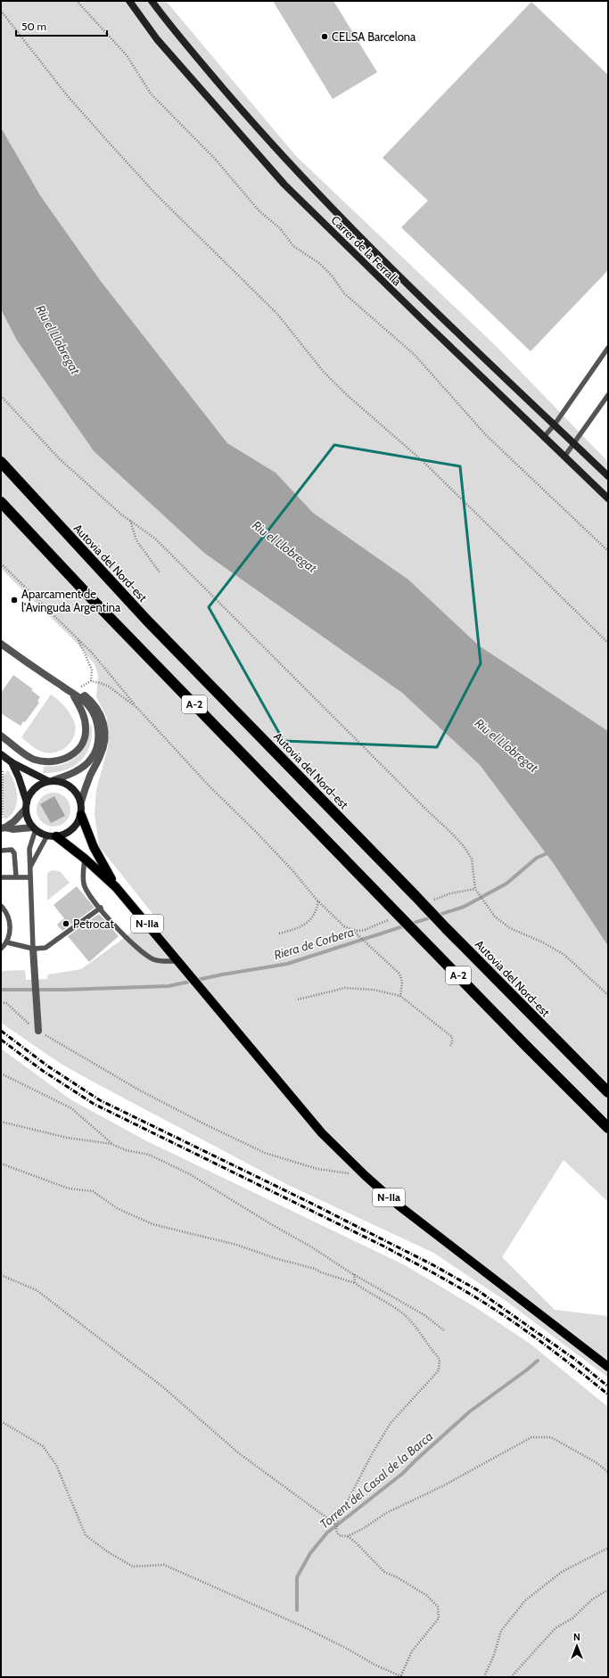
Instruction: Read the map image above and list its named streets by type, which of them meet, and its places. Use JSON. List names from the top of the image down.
{
  "streets": {
    "highway": ["Autovia del Nord-est", "A-2"],
    "main road": ["N-IIa"],
    "street": ["Carrer de la Ferralla"]
  },
  "water": ["Riu el Llobregat", "Riera de Corbera", "Torrent del Casal de la Barca"],
  "places": ["CELSA Barcelona", "Aparcament de l'Avinguda Argentina", "Petrocat"],
  "scale_bar": "50 m",
  "north": "top"
}
